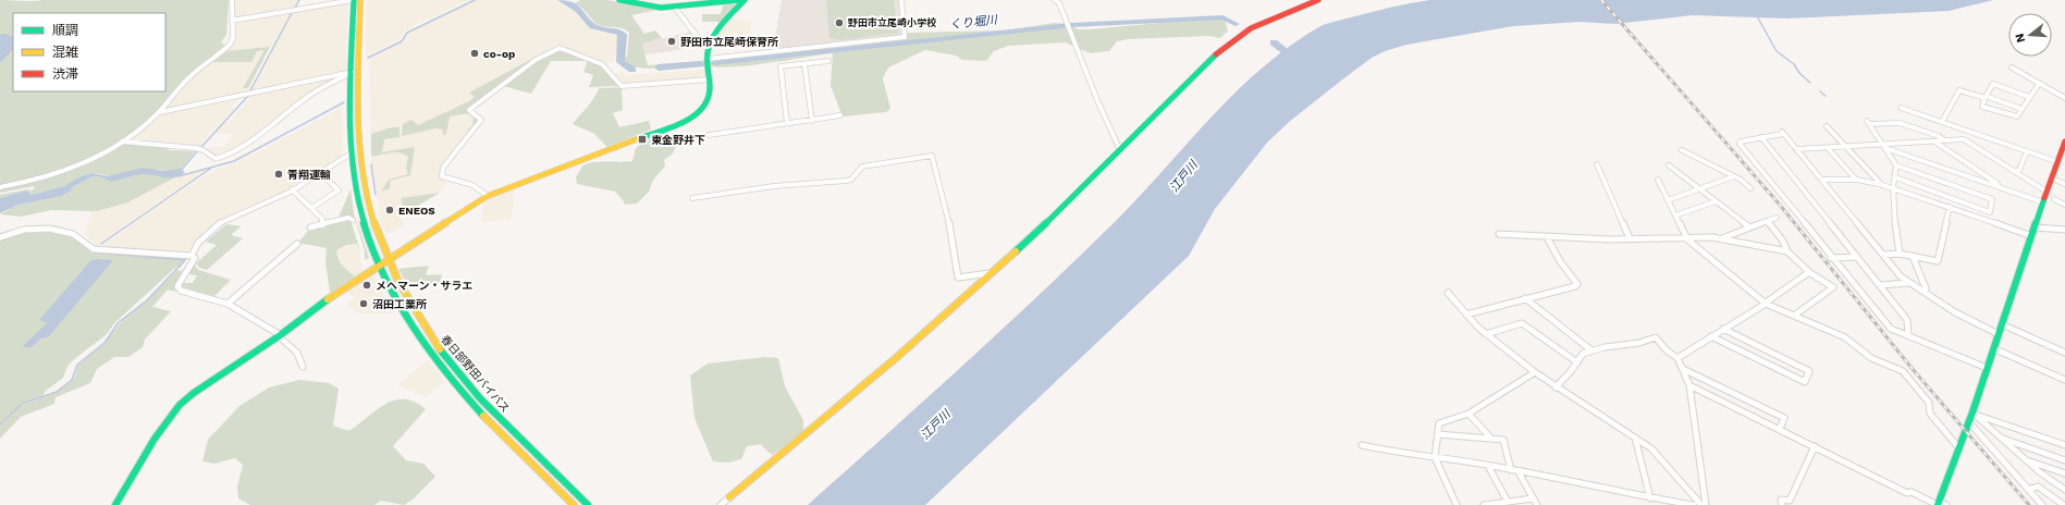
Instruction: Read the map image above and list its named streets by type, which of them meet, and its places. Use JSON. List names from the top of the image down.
{
  "streets": {
    "main road": ["春日部野田バイパス"]
  },
  "water": ["くり堀川", "江戸川"],
  "places": {
    "other": [
      "野田市立尾崎小学校",
      "野田市立尾崎保育所",
      "co-op",
      "青翔運輸",
      "ENEOS",
      "メヘマーン・サラエ",
      "沼田工業所"
    ],
    "transit": ["東金野井下"]
  },
  "legend": ["順調", "混雑", "渋滞"],
  "north": "left"
}
